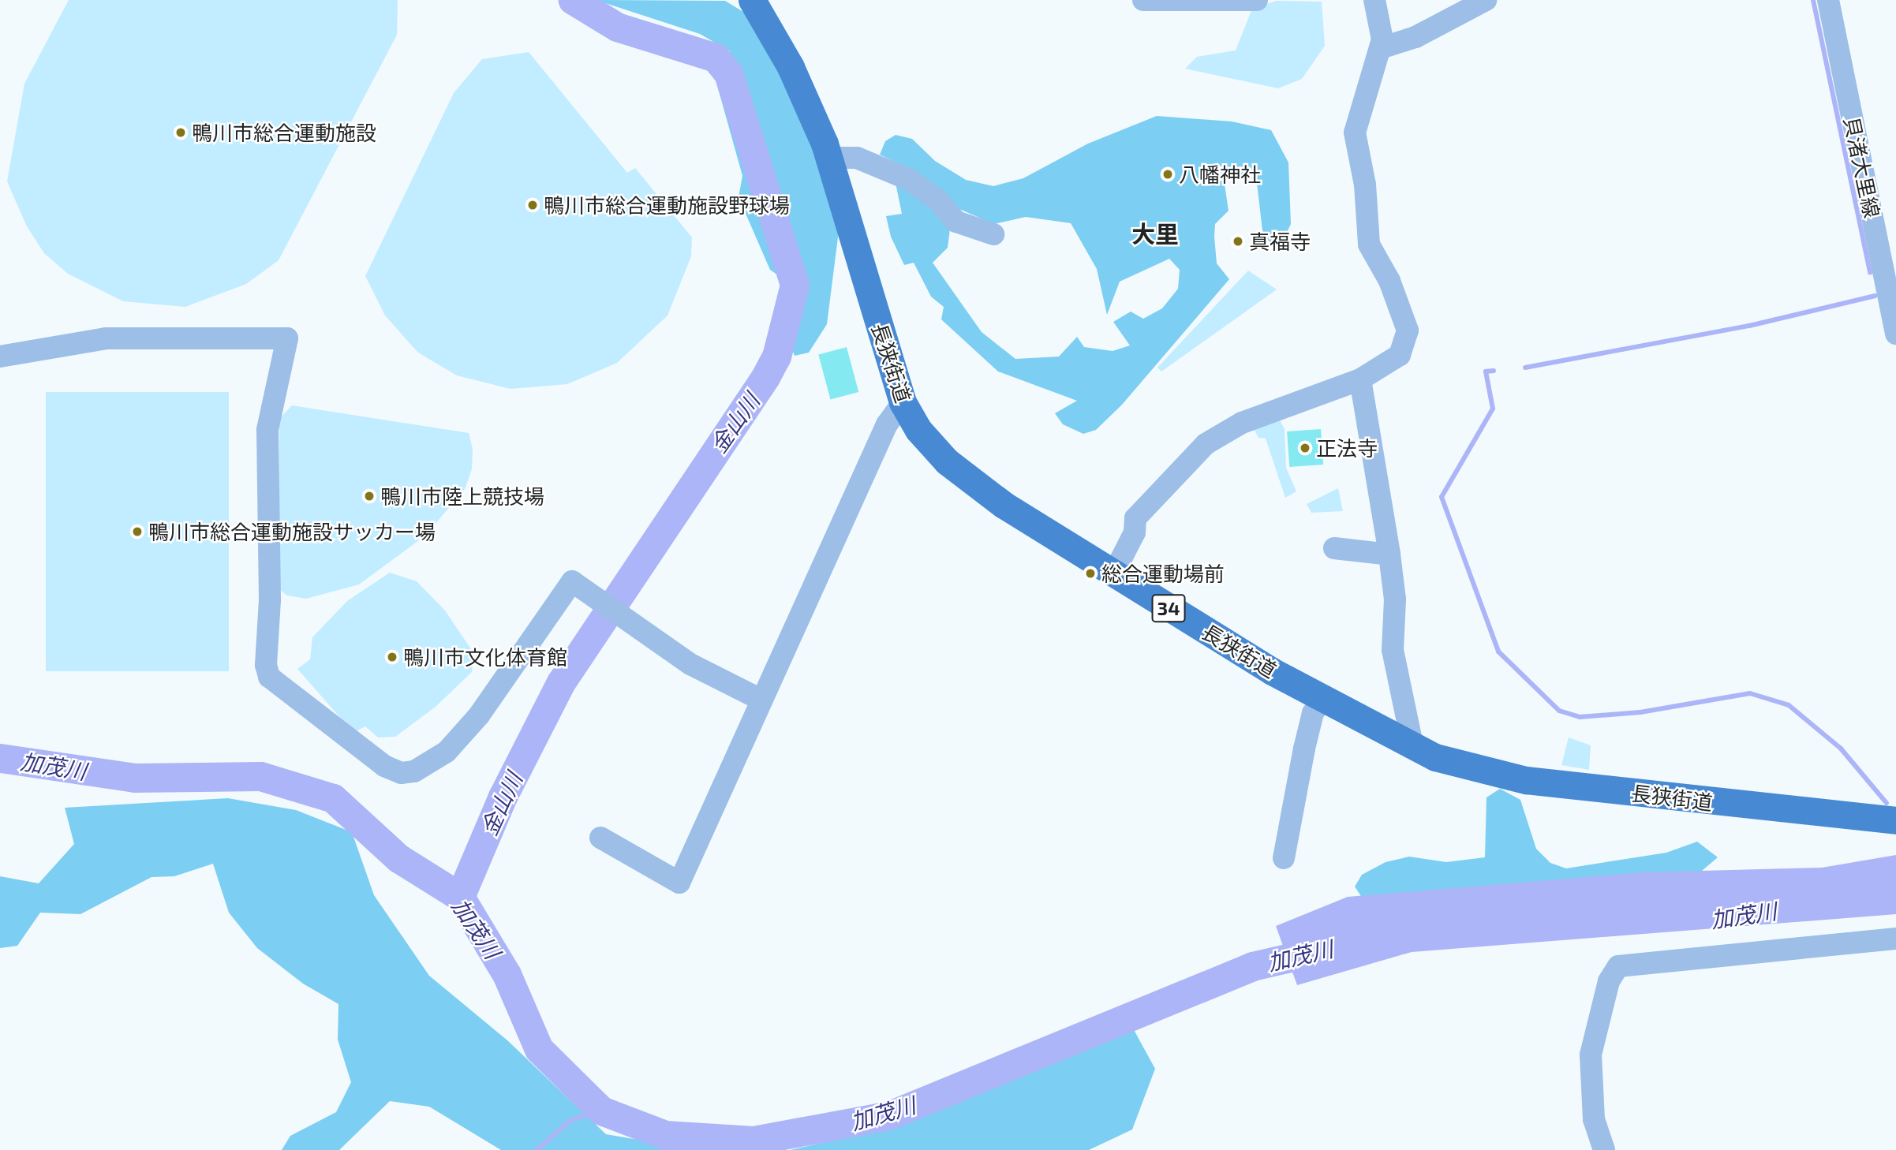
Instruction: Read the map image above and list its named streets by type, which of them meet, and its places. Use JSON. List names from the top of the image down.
{
  "streets": {
    "main road": ["長狭街道", "34"],
    "street": ["貝渚大里線"]
  },
  "districts": ["大里"],
  "water": ["金山川", "加茂川"],
  "places": [
    "鴨川市総合運動施設",
    "八幡神社",
    "鴨川市総合運動施設野球場",
    "真福寺",
    "正法寺",
    "鴨川市陸上競技場",
    "鴨川市総合運動施設サッカー場",
    "総合運動場前",
    "鴨川市文化体育館"
  ]
}
